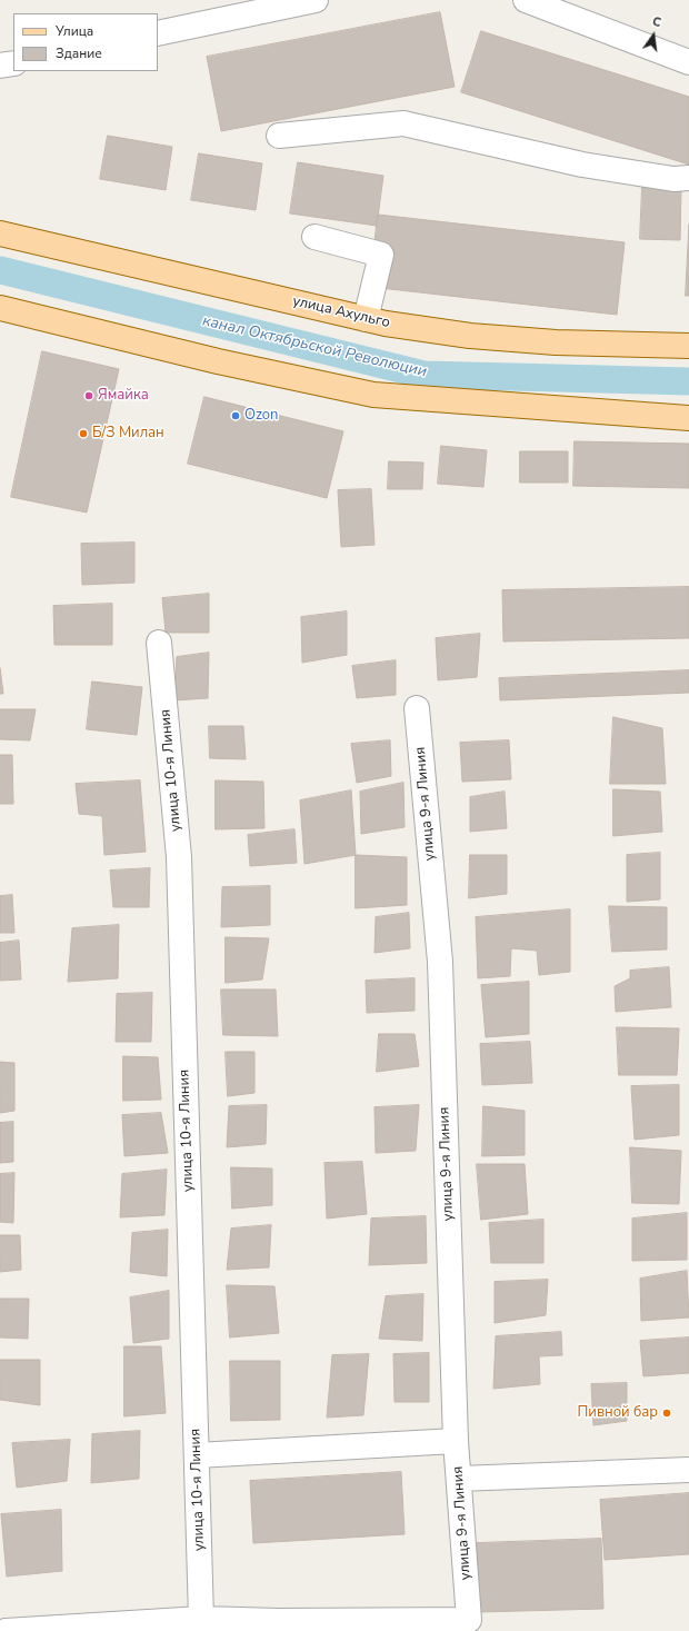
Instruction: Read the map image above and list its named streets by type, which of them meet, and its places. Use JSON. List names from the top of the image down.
{
  "streets": {
    "main road": ["улица Ахульго"],
    "street": ["улица 10-я Линия", "улица 9-я Линия"]
  },
  "water": ["канал Октябрьской Революции"],
  "places": [
    "Ямайка",
    "Ozon",
    "Б/З Милан",
    "Пивной бар"
  ],
  "legend": ["Улица", "Здание"],
  "north": "top"
}
